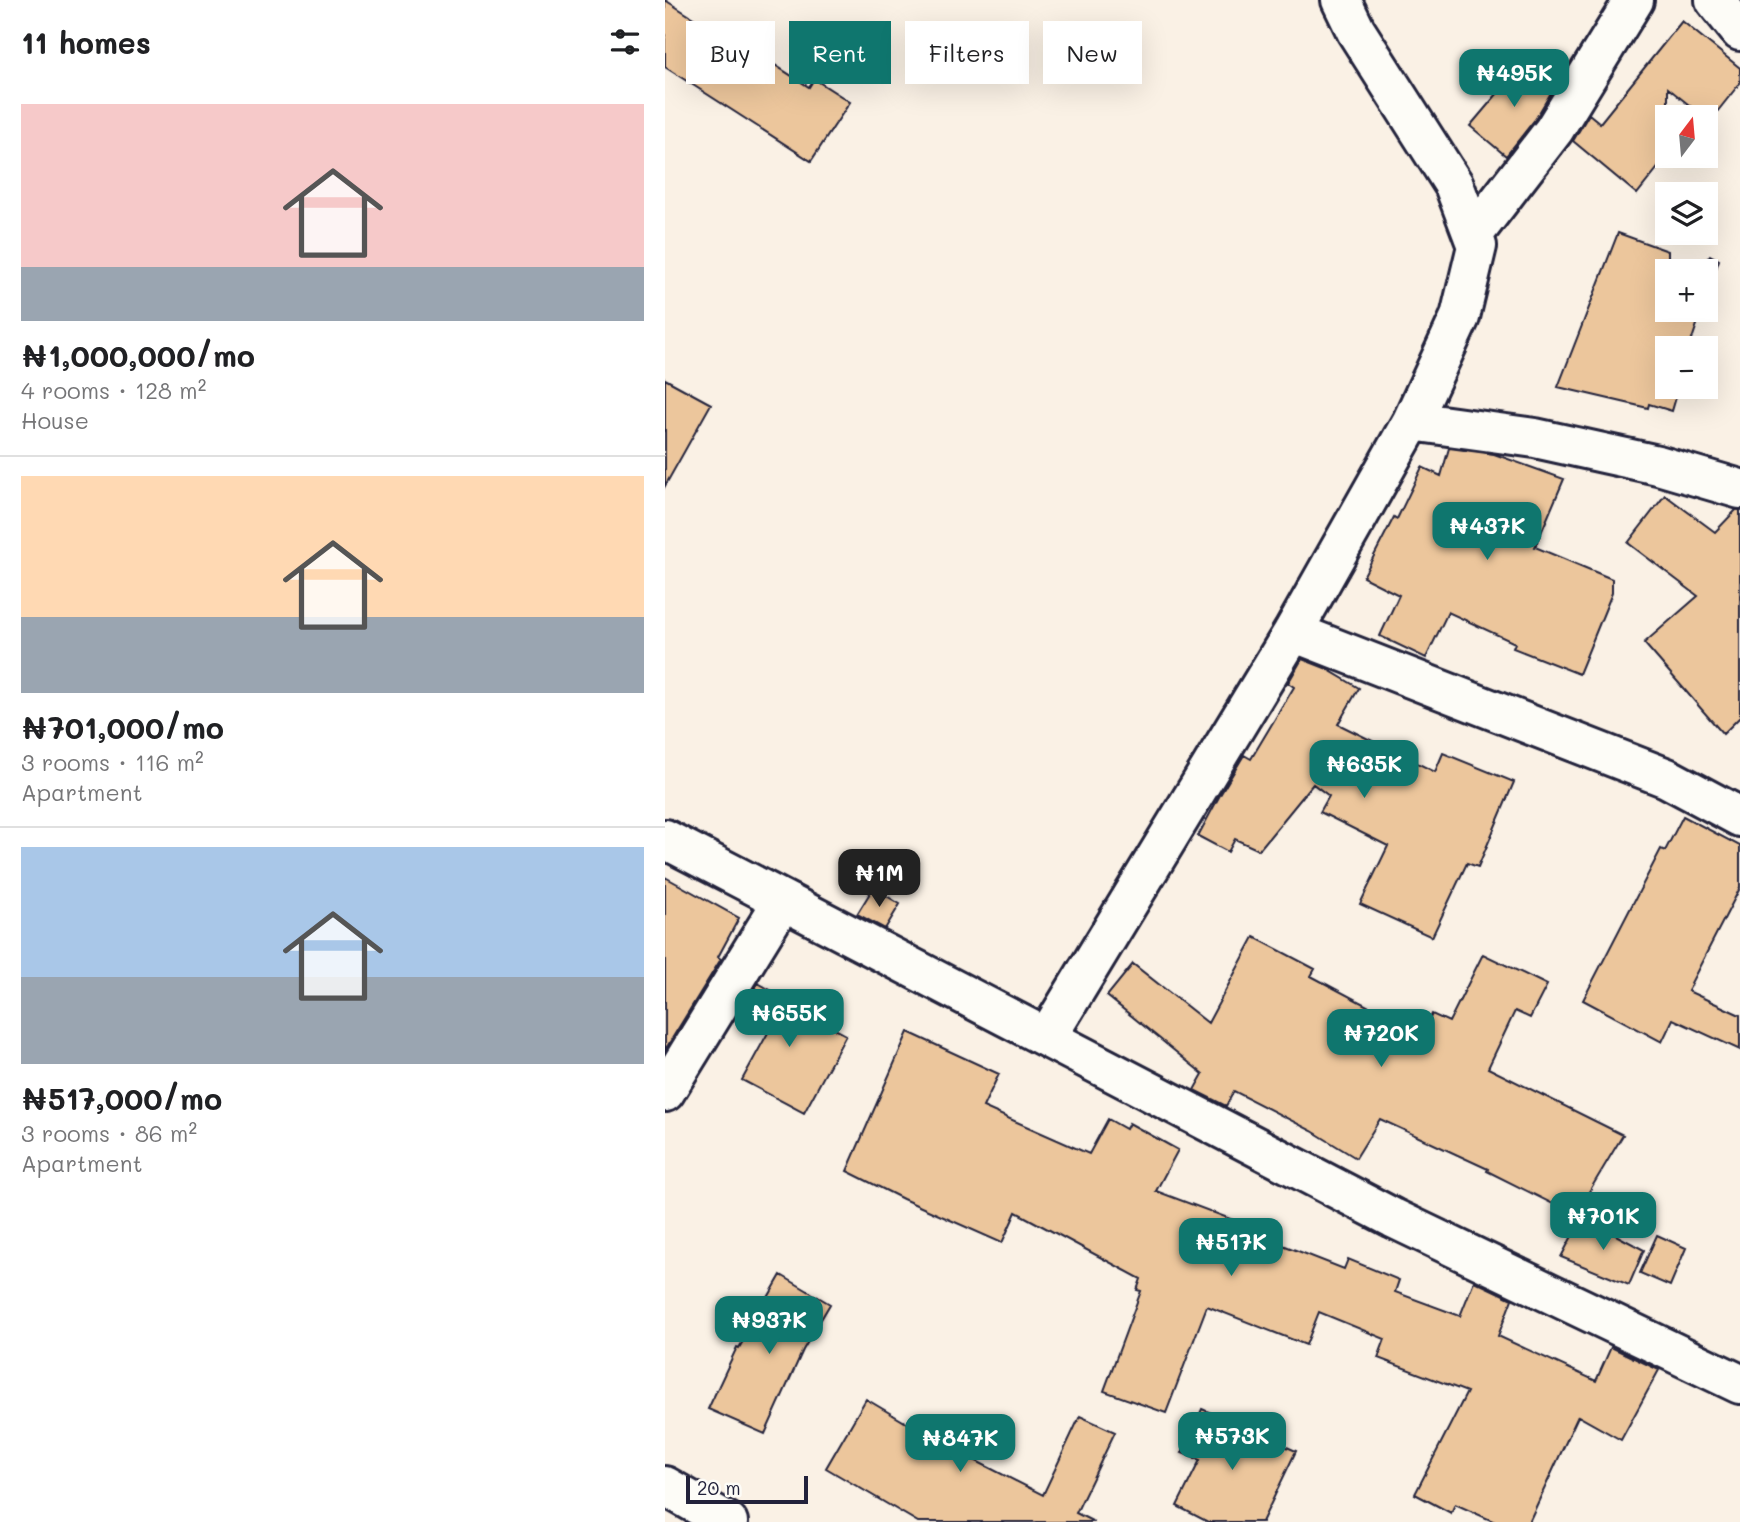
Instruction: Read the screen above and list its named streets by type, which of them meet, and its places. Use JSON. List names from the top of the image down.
{
  "scale_bar": "20 m",
  "north": "top",
  "page": {
    "heading": "11 homes",
    "chip": [
      "Buy",
      "Rent",
      "Filters",
      "New"
    ],
    "price": [
      "₦495K",
      "₦437K",
      "₦635K",
      "₦1M",
      "₦655K",
      "₦720K",
      "₦701K",
      "₦517K",
      "₦937K",
      "₦573K",
      "₦847K"
    ],
    "list": [
      {
        "name": "₦1,000,000/mo",
        "note": "4 rooms · 128 m² · House"
      },
      {
        "name": "₦701,000/mo",
        "note": "3 rooms · 116 m² · Apartment"
      },
      {
        "name": "₦517,000/mo",
        "note": "3 rooms · 86 m² · Apartment"
      }
    ],
    "map_buttons": ["+", "−"],
    "scale": "20 m"
  }
}
